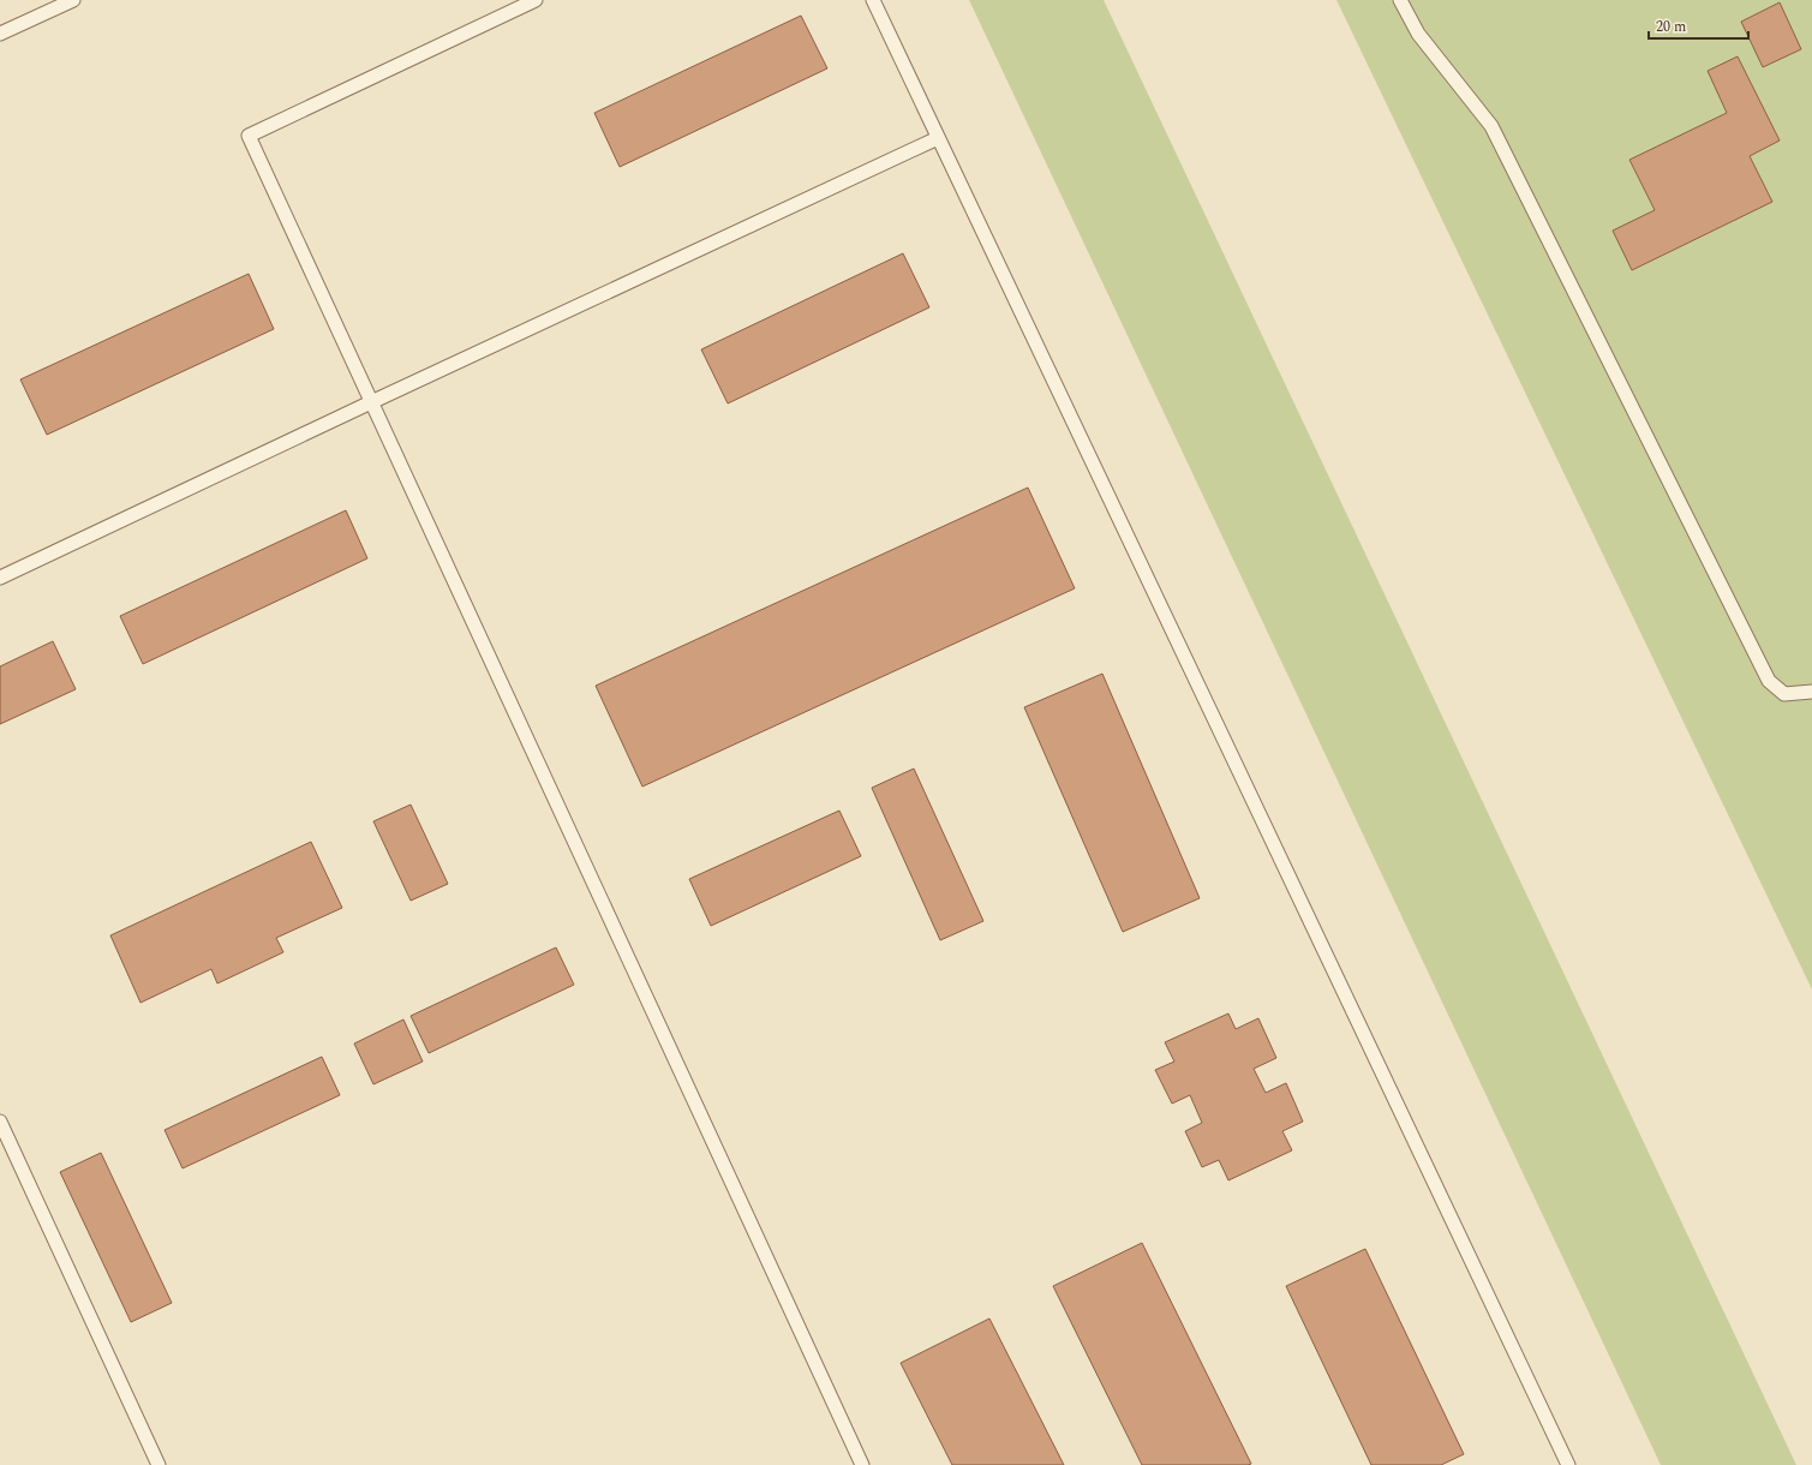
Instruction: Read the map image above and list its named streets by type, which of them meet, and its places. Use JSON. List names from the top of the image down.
{
  "scale_bar": "20 m"
}
